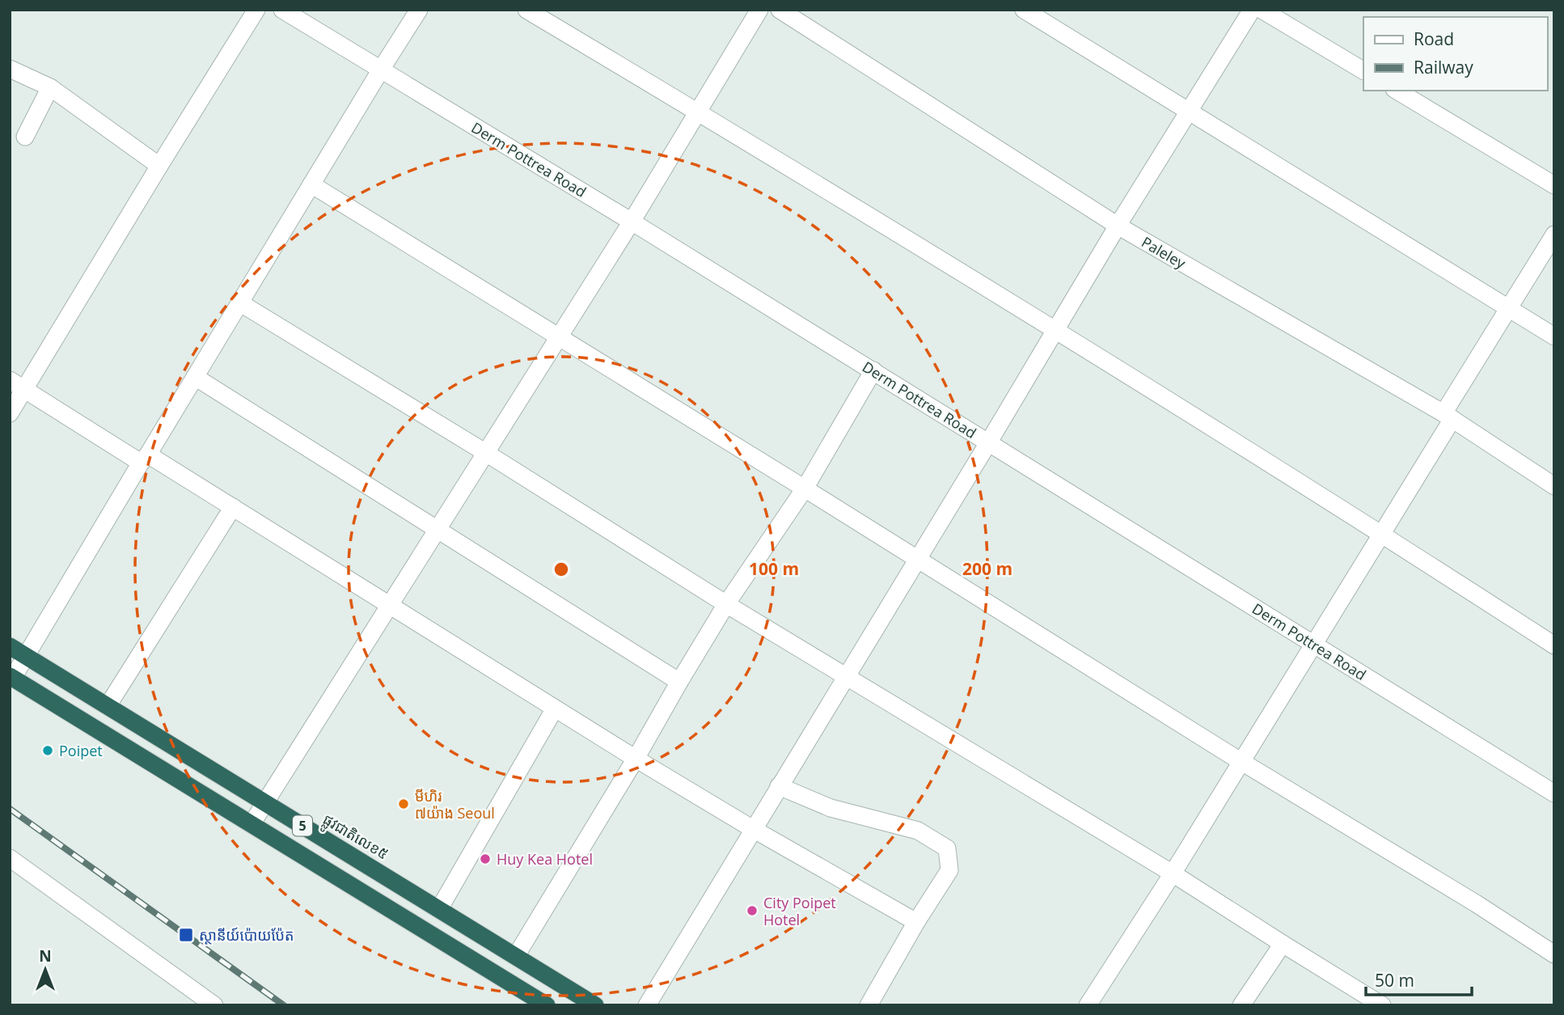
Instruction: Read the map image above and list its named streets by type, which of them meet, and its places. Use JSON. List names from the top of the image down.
{
  "streets": {
    "highway": ["5", "ផ្លូវជាតិលេខ៥"],
    "street": ["Derm Pottrea Road", "Paleley"]
  },
  "places": {
    "other": [
      "Poipet",
      "មីហិរ ៧យ៉ាង Seoul",
      "Huy Kea Hotel",
      "City Poipet Hotel"
    ],
    "transit": ["ស្ថានីយ៍ប៉ោយប៉ែត"]
  },
  "legend": ["Road", "Railway"],
  "scale_bar": "50 m",
  "north": "top",
  "rings": ["100 m", "200 m"]
}
